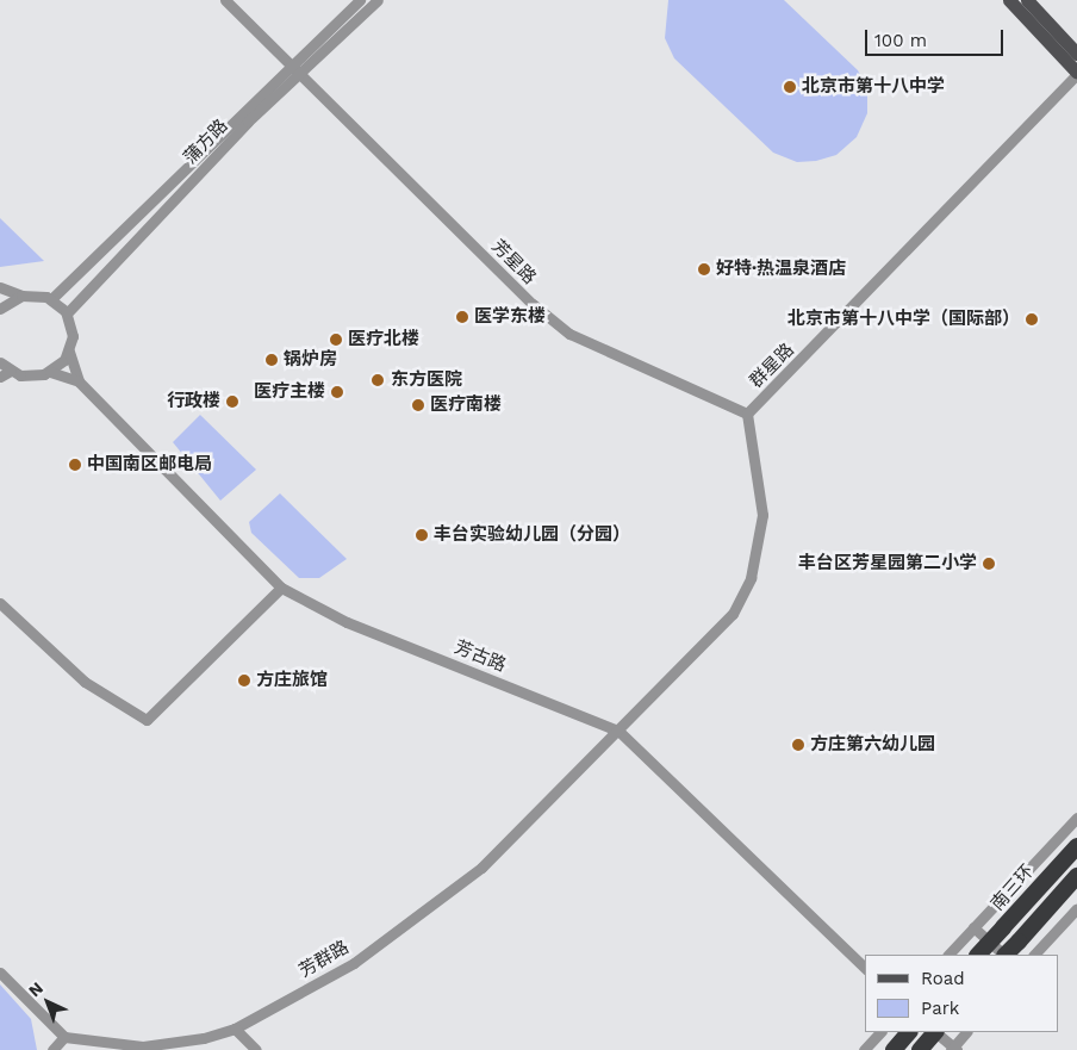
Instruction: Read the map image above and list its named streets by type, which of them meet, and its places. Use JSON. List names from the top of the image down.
{
  "streets": {
    "highway": ["南三环"],
    "street": [
      "蒲方路",
      "芳星路",
      "群星路",
      "芳古路",
      "芳群路"
    ]
  },
  "crossings": [
    ["蒲方路", "芳星路"],
    ["芳星路", "群星路"],
    ["群星路", "芳古路"],
    ["群星路", "芳群路"],
    ["芳古路", "芳群路"]
  ],
  "places": [
    "北京市第十八中学",
    "好特·热温泉酒店",
    "医学东楼",
    "北京市第十八中学（国际部）",
    "医疗北楼",
    "锅炉房",
    "东方医院",
    "医疗主楼",
    "行政楼",
    "医疗南楼",
    "中国南区邮电局",
    "丰台实验幼儿园（分园）",
    "丰台区芳星园第二小学",
    "方庄旅馆",
    "方庄第六幼儿园"
  ],
  "legend": ["Road", "Park"],
  "scale_bar": "100 m",
  "north": "top left"
}
